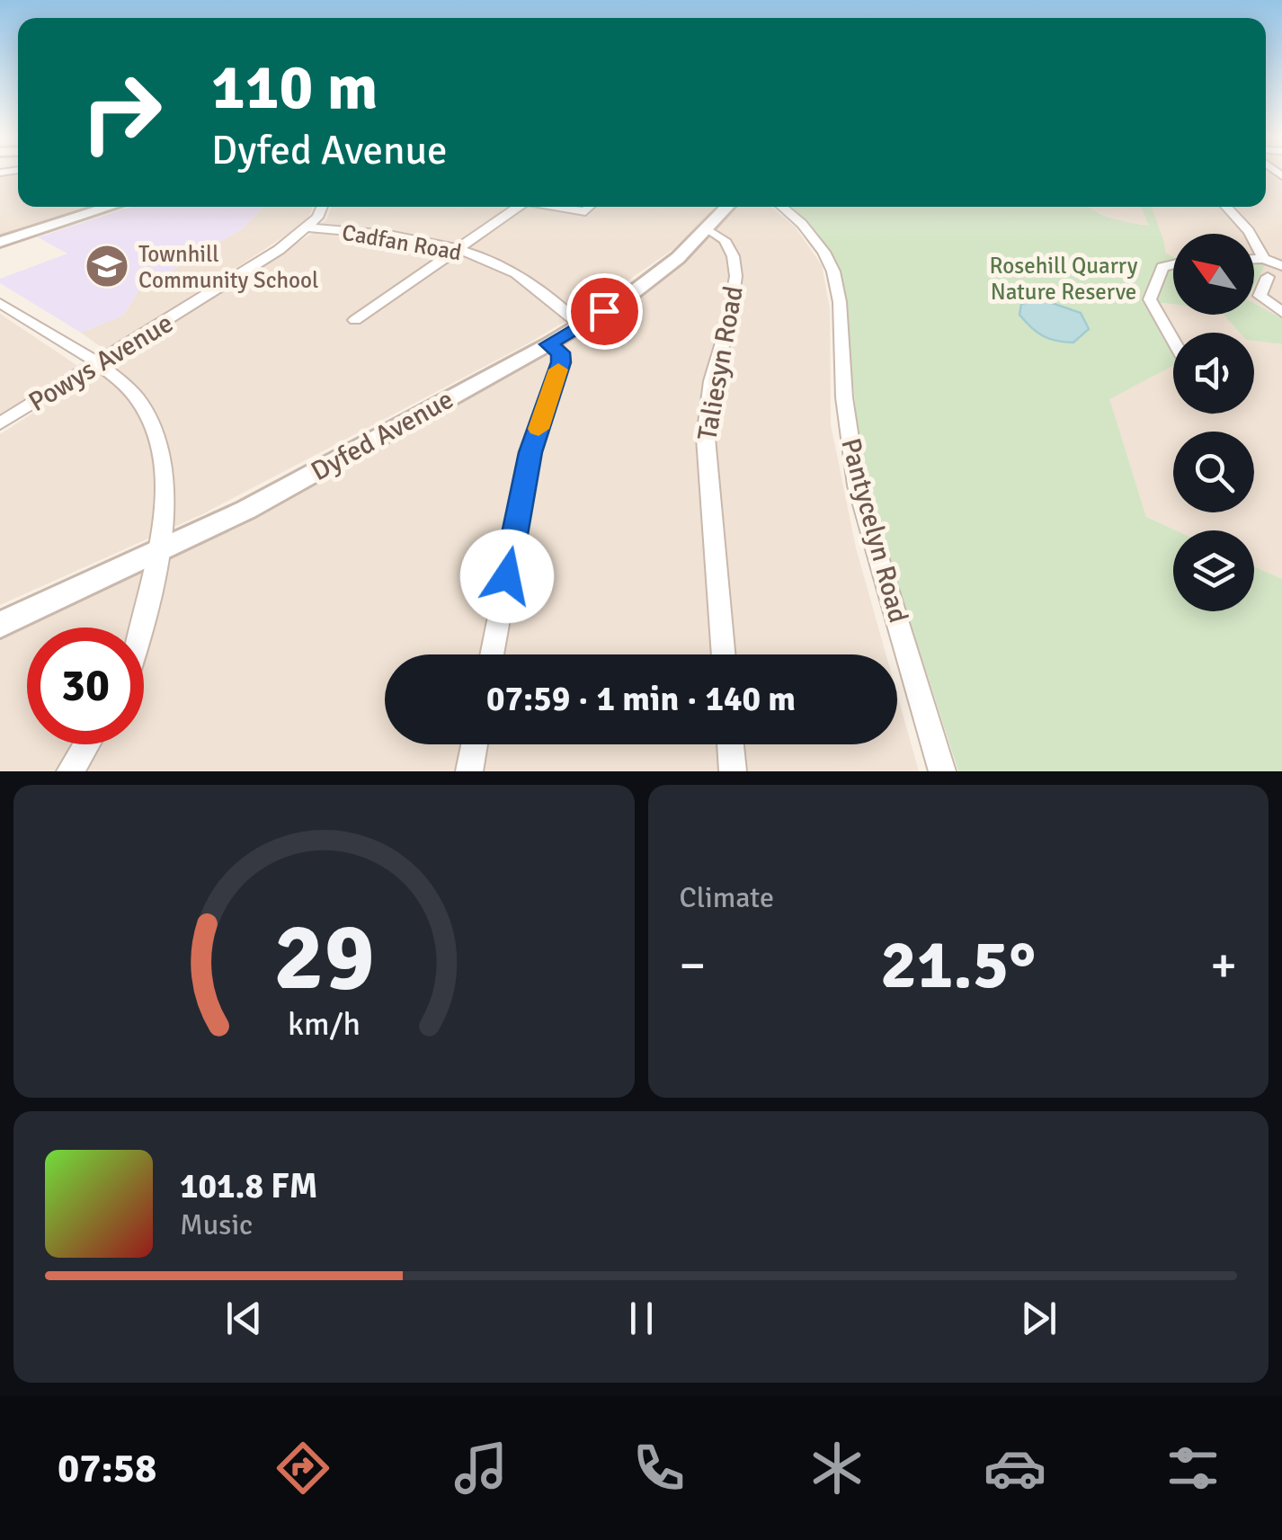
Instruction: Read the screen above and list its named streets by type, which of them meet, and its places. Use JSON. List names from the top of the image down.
{
  "streets": {
    "street": [
      "Cadfan Road",
      "Powys Avenue",
      "Taliesyn Road",
      "Dyfed Avenue",
      "Pantycelyn Road"
    ]
  },
  "crossings": [
    ["Cadfan Road", "Powys Avenue"],
    ["Cadfan Road", "Dyfed Avenue"],
    ["Taliesyn Road", "Dyfed Avenue"]
  ],
  "parks": ["Rosehill Quarry Nature Reserve"],
  "places": {
    "school or university": ["Townhill Community School"]
  },
  "north": "top left",
  "page": {
    "turn": ["110 m", "Dyfed Avenue"],
    "limit": "30",
    "trip": "07:59 · 1 min · 140 m",
    "tile": "Climate",
    "heat": ["−", "21.5°", "+"],
    "song": ["101.8 FM", "Music"],
    "tabs": "07:58",
    "gauge": ["29", "km/h"]
  }
}
